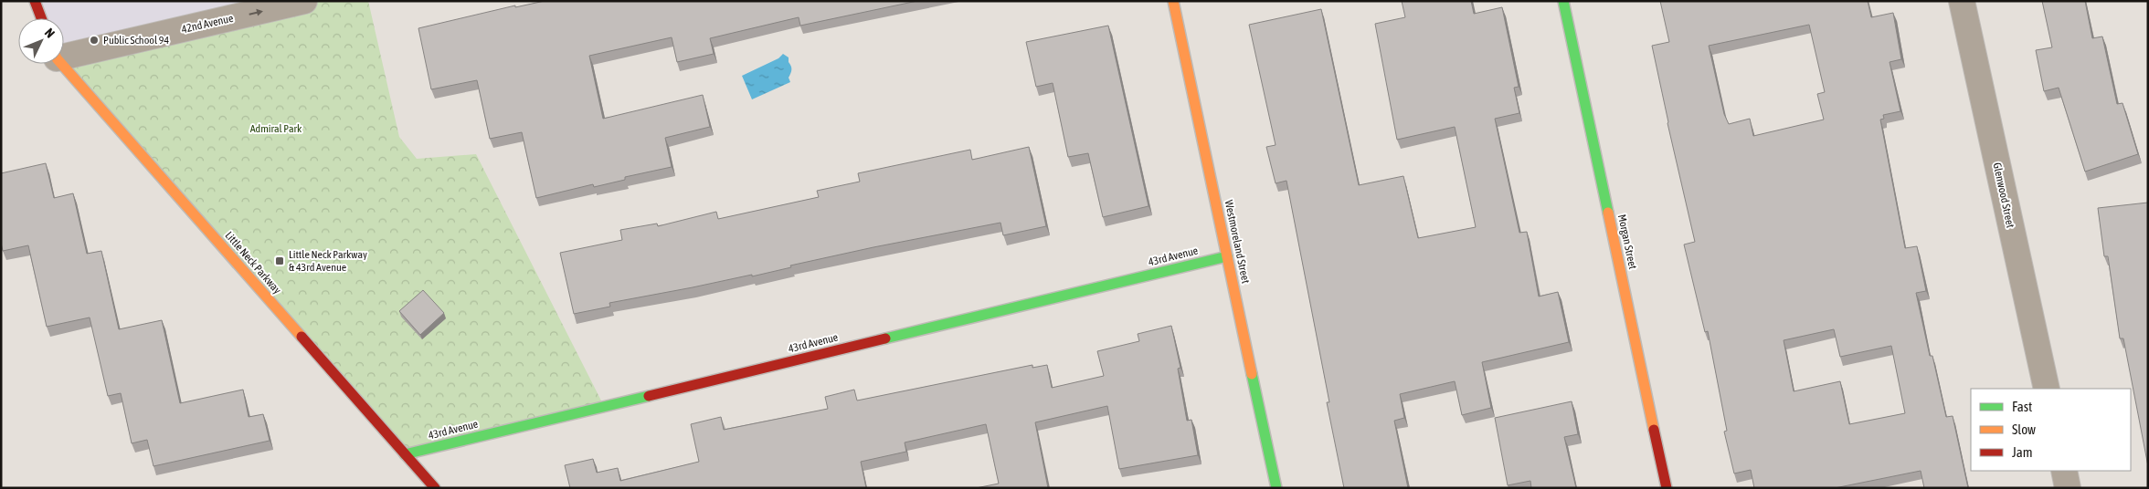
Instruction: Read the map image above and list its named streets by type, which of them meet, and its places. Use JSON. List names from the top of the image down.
{
  "streets": {
    "street": [
      "42nd Avenue",
      "Glenwood Street",
      "Westmoreland Street",
      "Morgan Street",
      "43rd Avenue",
      "Little Neck Parkway"
    ]
  },
  "crossings": [
    ["Westmoreland Street", "43rd Avenue"],
    ["43rd Avenue", "Little Neck Parkway"]
  ],
  "one_way": ["42nd Avenue"],
  "parks": ["Admiral Park"],
  "places": {
    "other": ["Public School 94"],
    "transit": ["Little Neck Parkway & 43rd Avenue"]
  },
  "legend": ["Fast", "Slow", "Jam"],
  "north": "top right"
}
